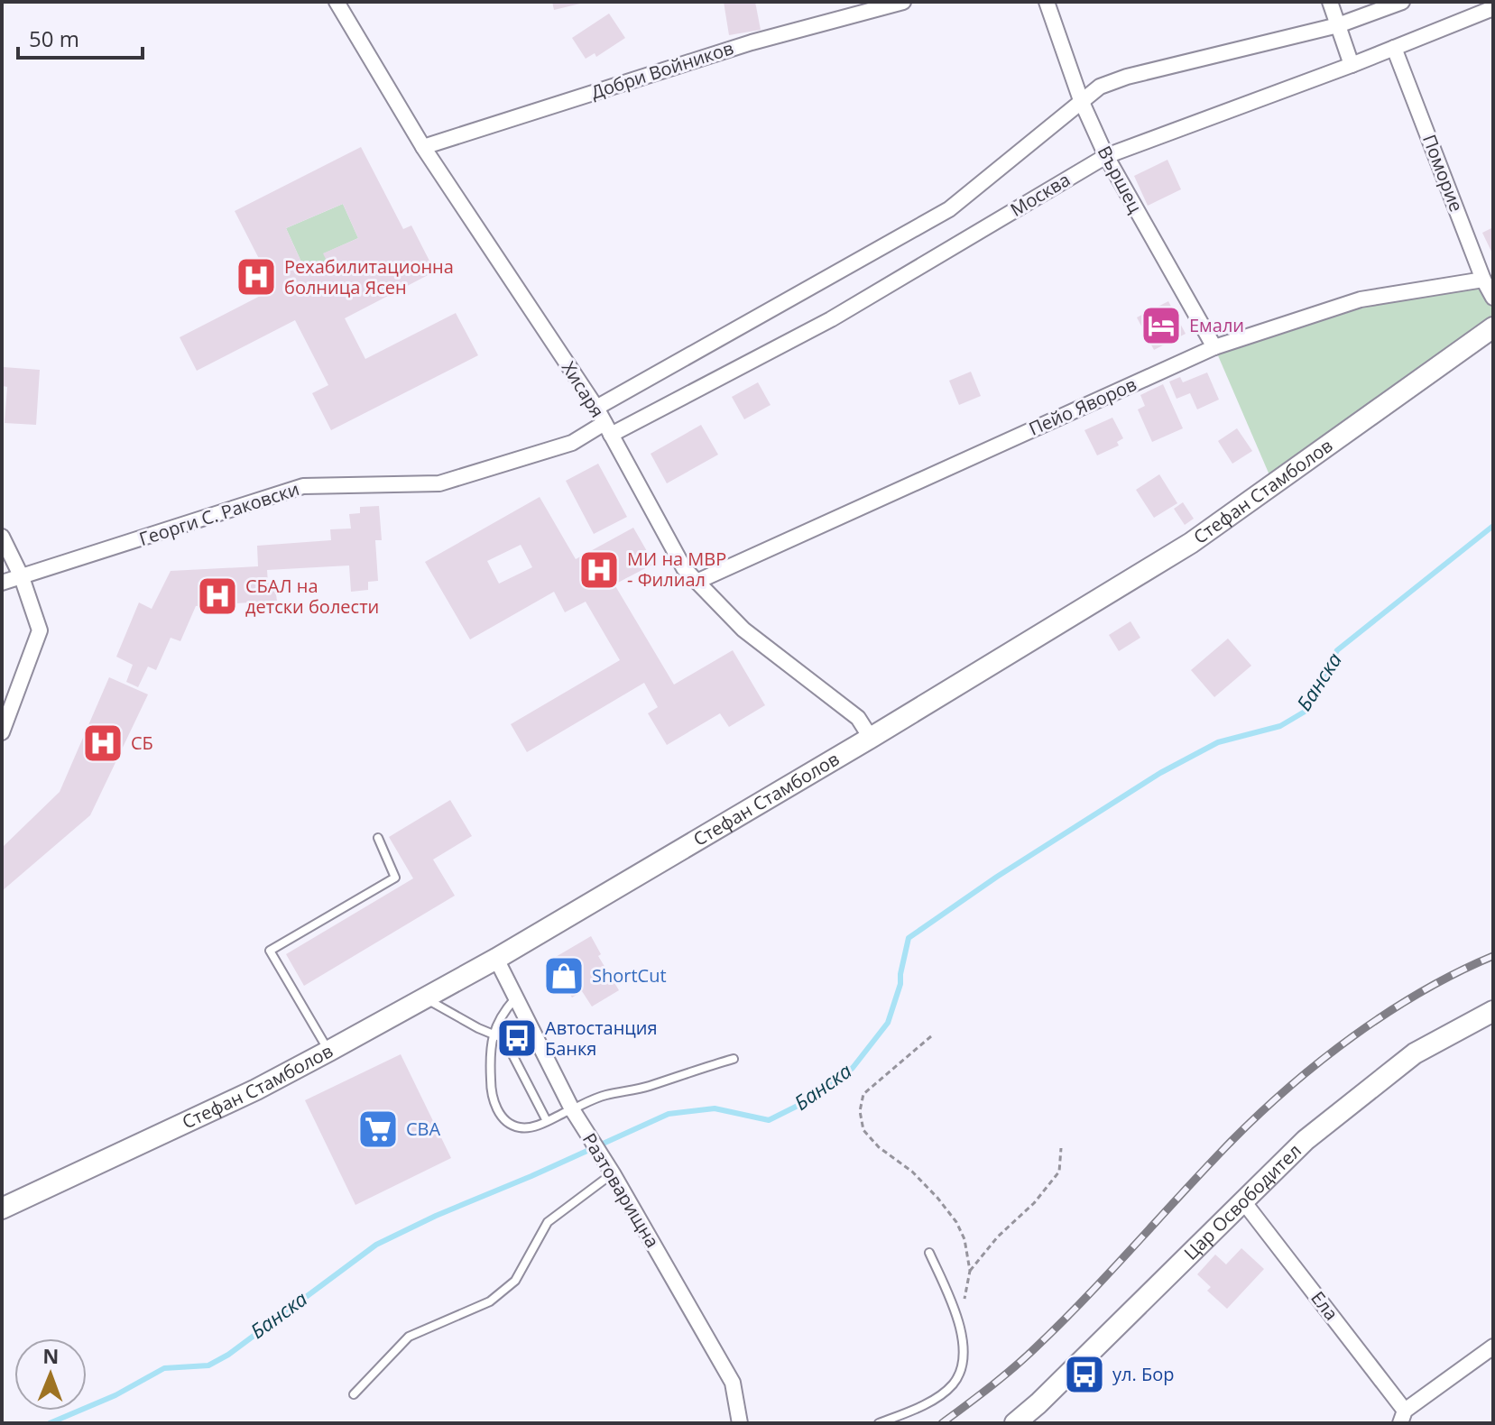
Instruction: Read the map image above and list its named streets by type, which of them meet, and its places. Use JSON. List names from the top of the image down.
{
  "streets": {
    "street": [
      "Добри Войников",
      "Поморие",
      "Вършец",
      "Москва",
      "Хисаря",
      "Пейо Яворов",
      "Стефан Стамболов",
      "Георги С. Раковски",
      "Разтоварищна",
      "Цар Освободител",
      "Ела"
    ]
  },
  "crossings": [
    ["Добри Войников", "Хисаря"],
    ["Поморие", "Москва"],
    ["Поморие", "Пейо Яворов"],
    ["Вършец", "Москва"],
    ["Вършец", "Пейо Яворов"],
    ["Москва", "Хисаря"],
    ["Москва", "Георги С. Раковски"],
    ["Хисаря", "Пейо Яворов"],
    ["Хисаря", "Стефан Стамболов"],
    ["Хисаря", "Георги С. Раковски"],
    ["Стефан Стамболов", "Разтоварищна"],
    ["Цар Освободител", "Ела"]
  ],
  "water": ["Банска"],
  "places": {
    "hospital": [
      "Рехабилитационна болница Ясен",
      "МИ на МВР - Филиал",
      "СБАЛ на детски болести",
      "СБ"
    ],
    "hotel": ["Емали"],
    "shop": ["ShortCut"],
    "bus stop": ["Автостанция Банкя", "ул. Бор"],
    "supermarket": ["CBA"]
  },
  "scale_bar": "50 m",
  "north": "top"
}
